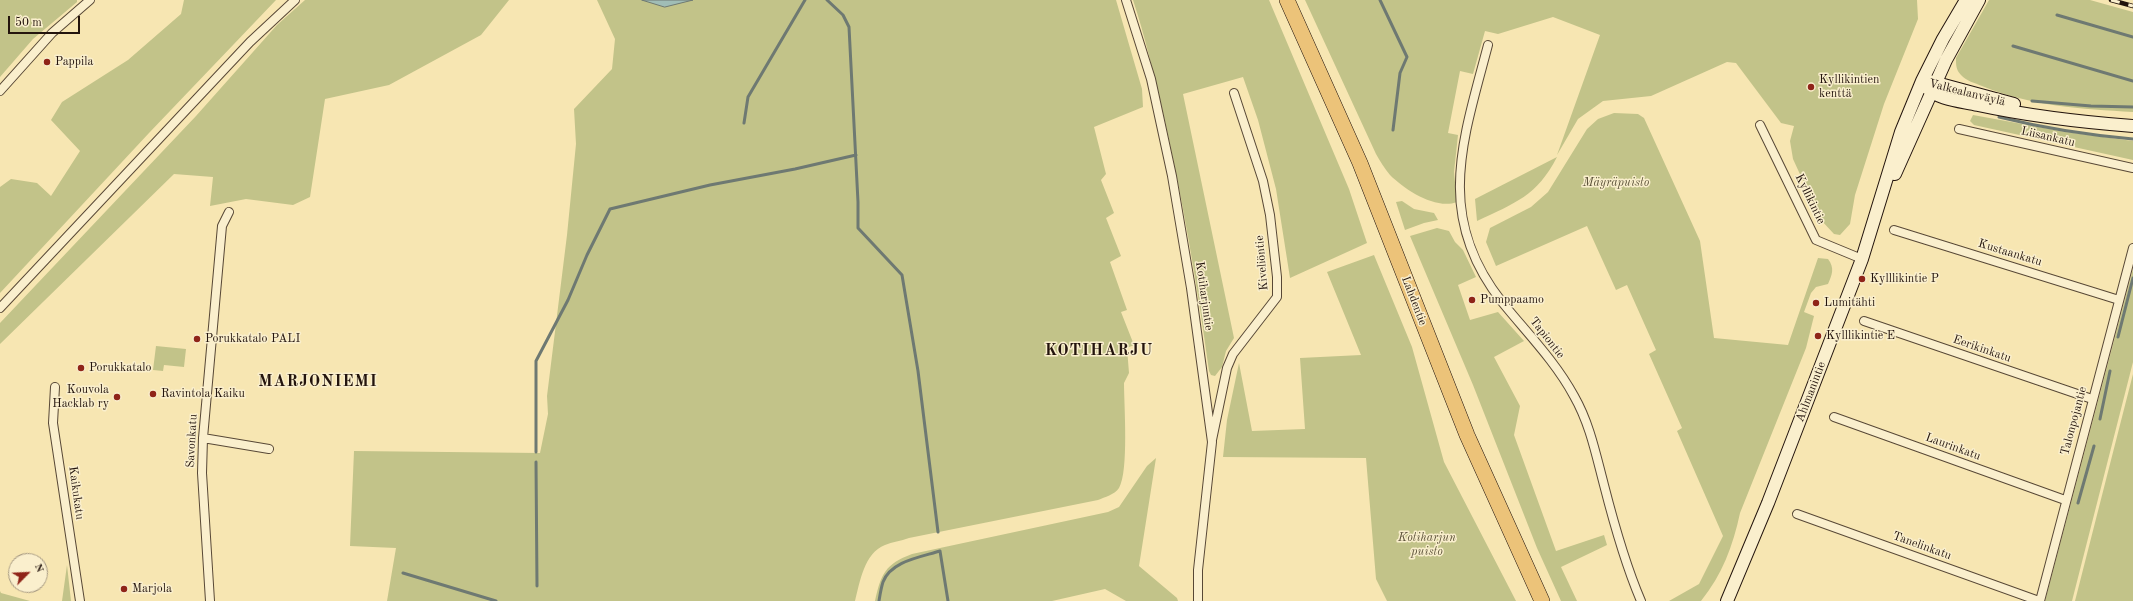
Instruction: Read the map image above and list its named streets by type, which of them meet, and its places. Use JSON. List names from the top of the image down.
{
  "streets": {
    "highway": ["Lahdentie"],
    "main road": ["Valkealanväylä", "Ahlmanintie"],
    "street": [
      "Liisankatu",
      "Kyllikintie",
      "Kustaankatu",
      "Kiveliöntie",
      "Kotiharjuntie",
      "Tapiontie",
      "Eerikinkatu",
      "Talonpojantie",
      "Savonkatu",
      "Laurinkatu",
      "Kaikukatu",
      "Tanelinkatu"
    ]
  },
  "crossings": [
    ["Valkealanväylä", "Ahlmanintie"],
    ["Kyllikintie", "Ahlmanintie"],
    ["Kustaankatu", "Talonpojantie"],
    ["Kiveliöntie", "Kotiharjuntie"],
    ["Eerikinkatu", "Talonpojantie"],
    ["Talonpojantie", "Laurinkatu"],
    ["Talonpojantie", "Tanelinkatu"]
  ],
  "districts": ["KOTIHARJU", "MARJONIEMI"],
  "parks": ["Mäyräpuisto", "Kotiharjun puisto"],
  "places": [
    "Pappila",
    "Kyllikintien kenttä",
    "Kylllikintie P",
    "Pumppaamo",
    "Lumitähti",
    "Kylllikintie E",
    "Porukkatalo PALI",
    "Porukkatalo",
    "Ravintola Kaiku",
    "Kouvola Hacklab ry",
    "Marjola"
  ],
  "scale_bar": "50 m",
  "north": "top right"
}
